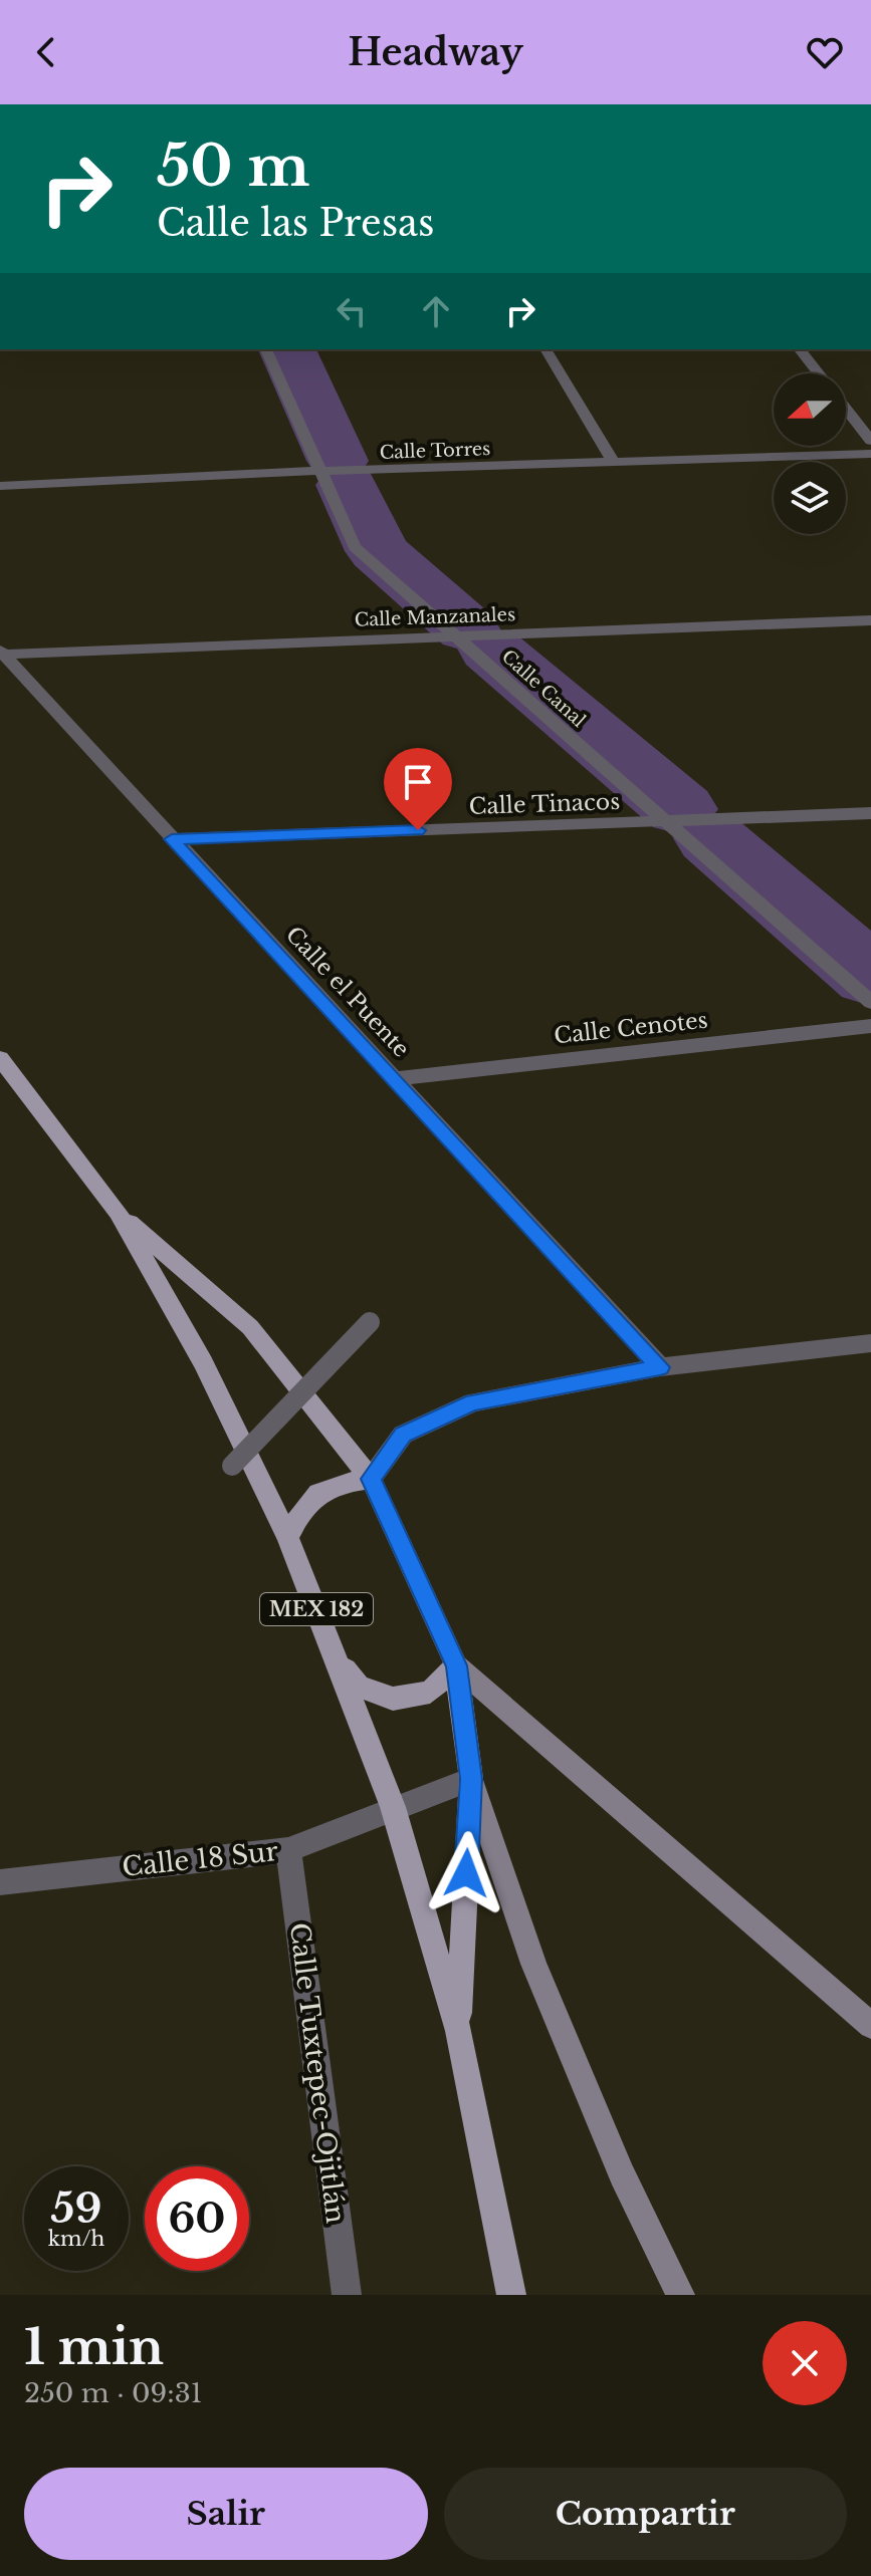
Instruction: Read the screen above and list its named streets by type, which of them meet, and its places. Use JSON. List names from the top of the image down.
{
  "streets": {
    "main road": ["MEX 182"],
    "street": [
      "Calle Torres",
      "Calle Manzanales",
      "Calle Canal",
      "Calle Tinacos",
      "Calle el Puente",
      "Calle Cenotes",
      "Calle 18 Sur",
      "Calle Tuxtepec-Ojitlán"
    ]
  },
  "crossings": [
    ["Calle Torres", "Calle Canal"],
    ["Calle Manzanales", "Calle Canal"],
    ["Calle Manzanales", "Calle el Puente"],
    ["Calle Canal", "Calle Tinacos"],
    ["Calle Tinacos", "Calle el Puente"],
    ["Calle el Puente", "Calle Cenotes"],
    ["MEX 182", "Calle 18 Sur"],
    ["Calle 18 Sur", "Calle Tuxtepec-Ojitlán"]
  ],
  "north": "left",
  "page": {
    "header": "Headway",
    "turn": ["50 m", "Calle las Presas"],
    "speed": "59 km/h",
    "limit": "60",
    "heading": ["1 min", "250 m · 09:31"],
    "buttons": ["Salir", "Compartir"]
  }
}
